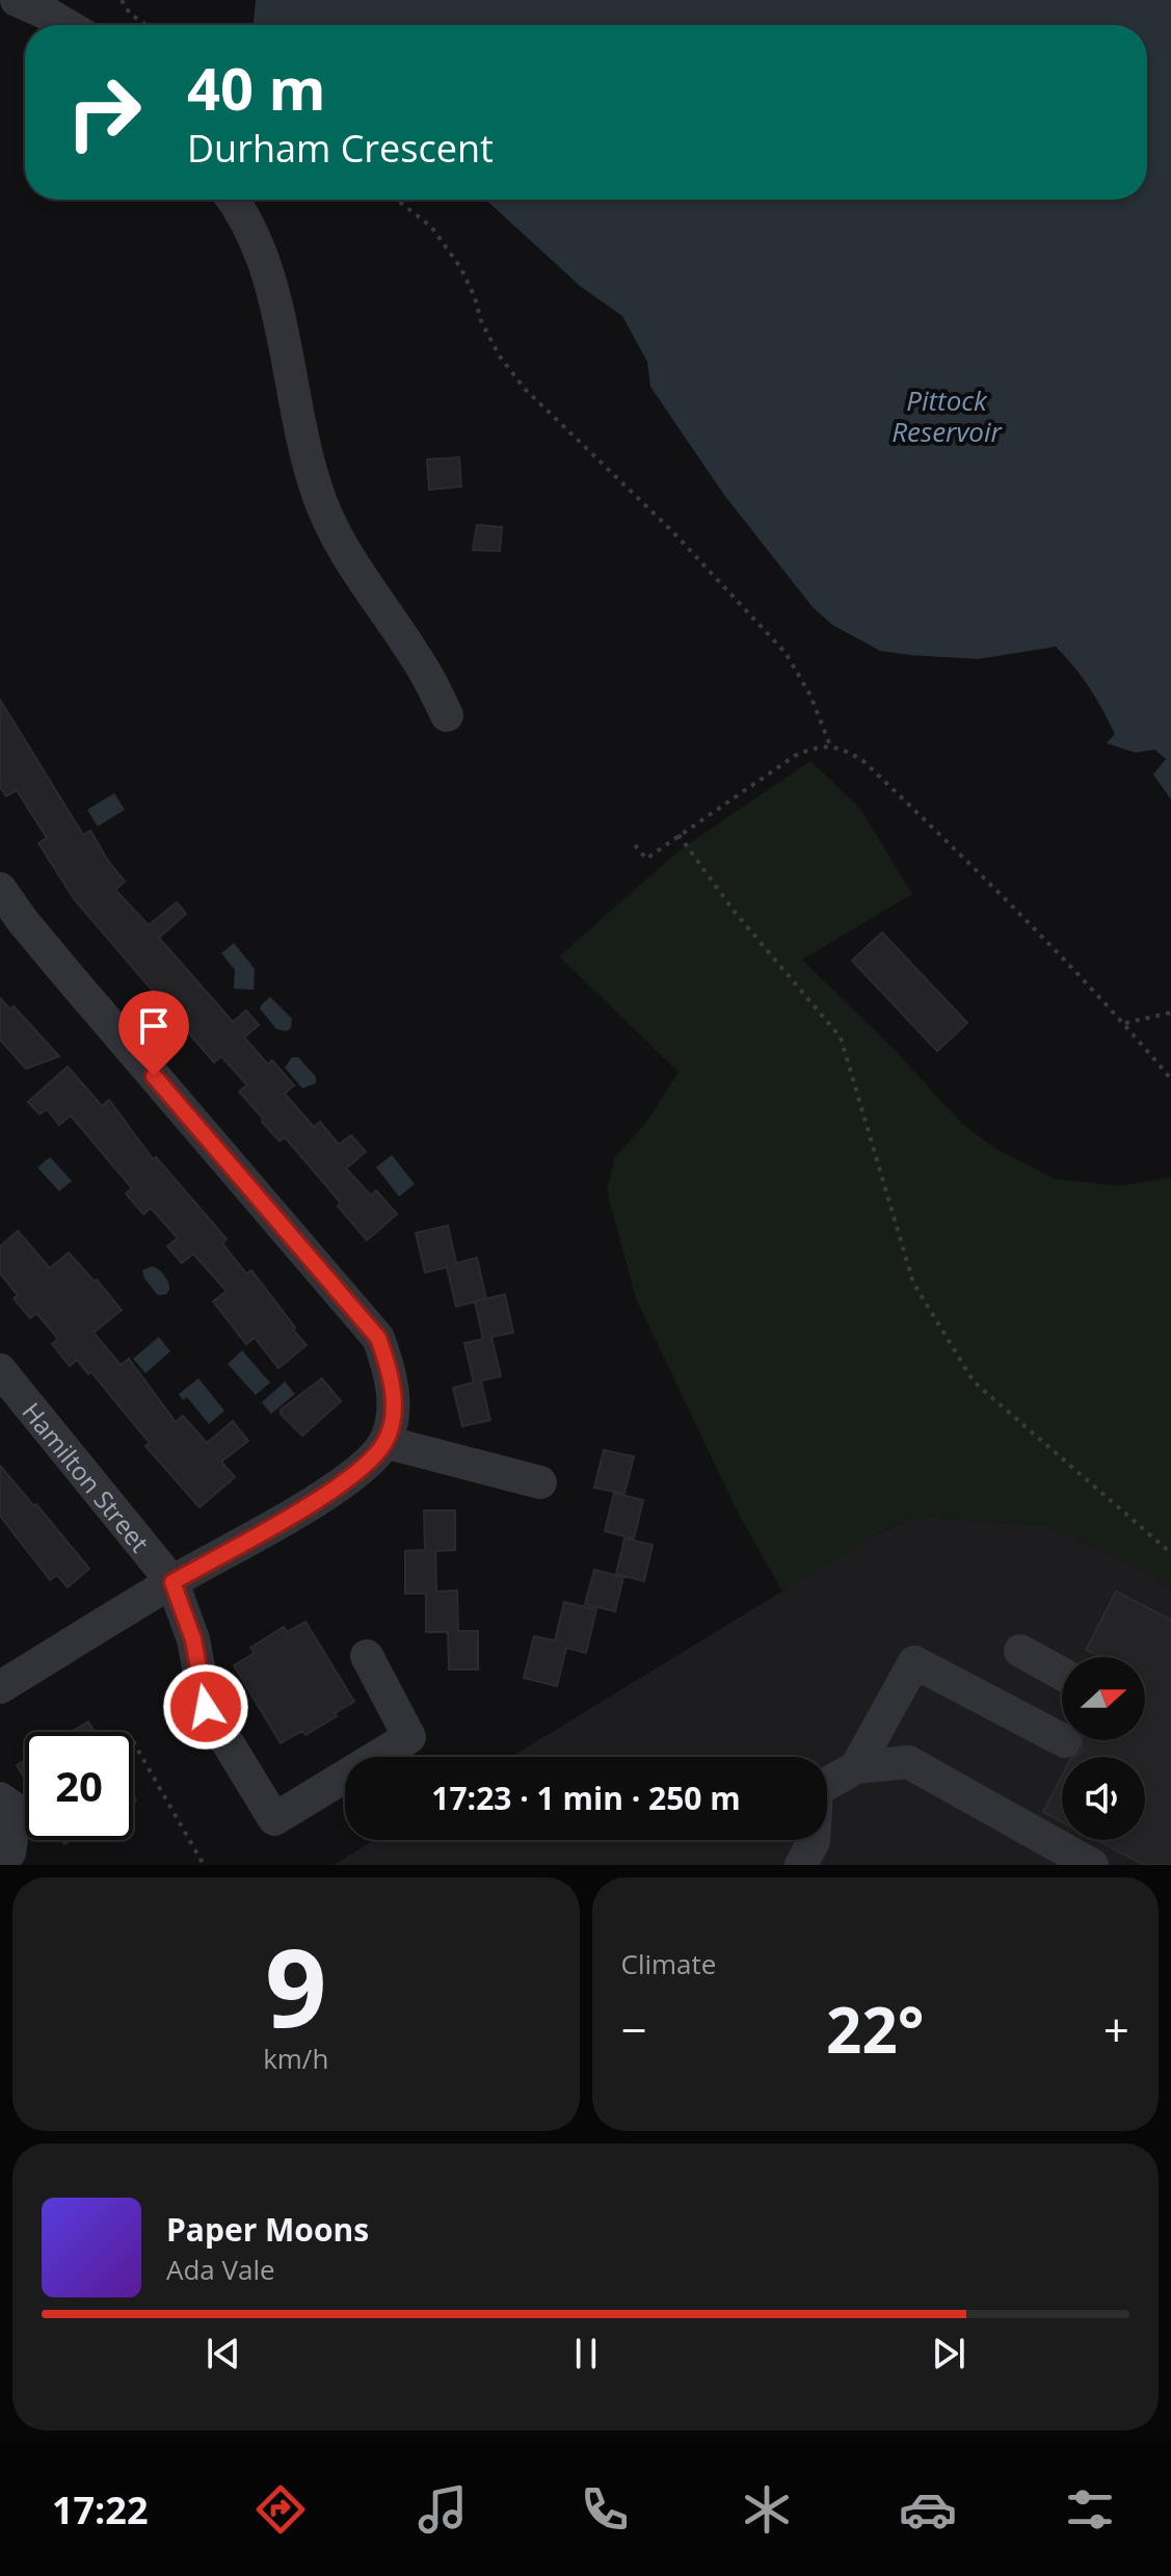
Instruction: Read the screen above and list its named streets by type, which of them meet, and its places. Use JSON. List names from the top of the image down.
{
  "streets": {
    "street": ["Hamilton Street"]
  },
  "water": ["Pittock Reservoir"],
  "north": "right",
  "page": {
    "turn": ["40 m", "Durham Crescent"],
    "limit": "20",
    "trip": "17:23 · 1 min · 250 m",
    "tile": [
      ["9", "km/h"],
      "Climate"
    ],
    "heat": ["−", "22°", "+"],
    "song": ["Paper Moons", "Ada Vale"],
    "tabs": "17:22"
  }
}
